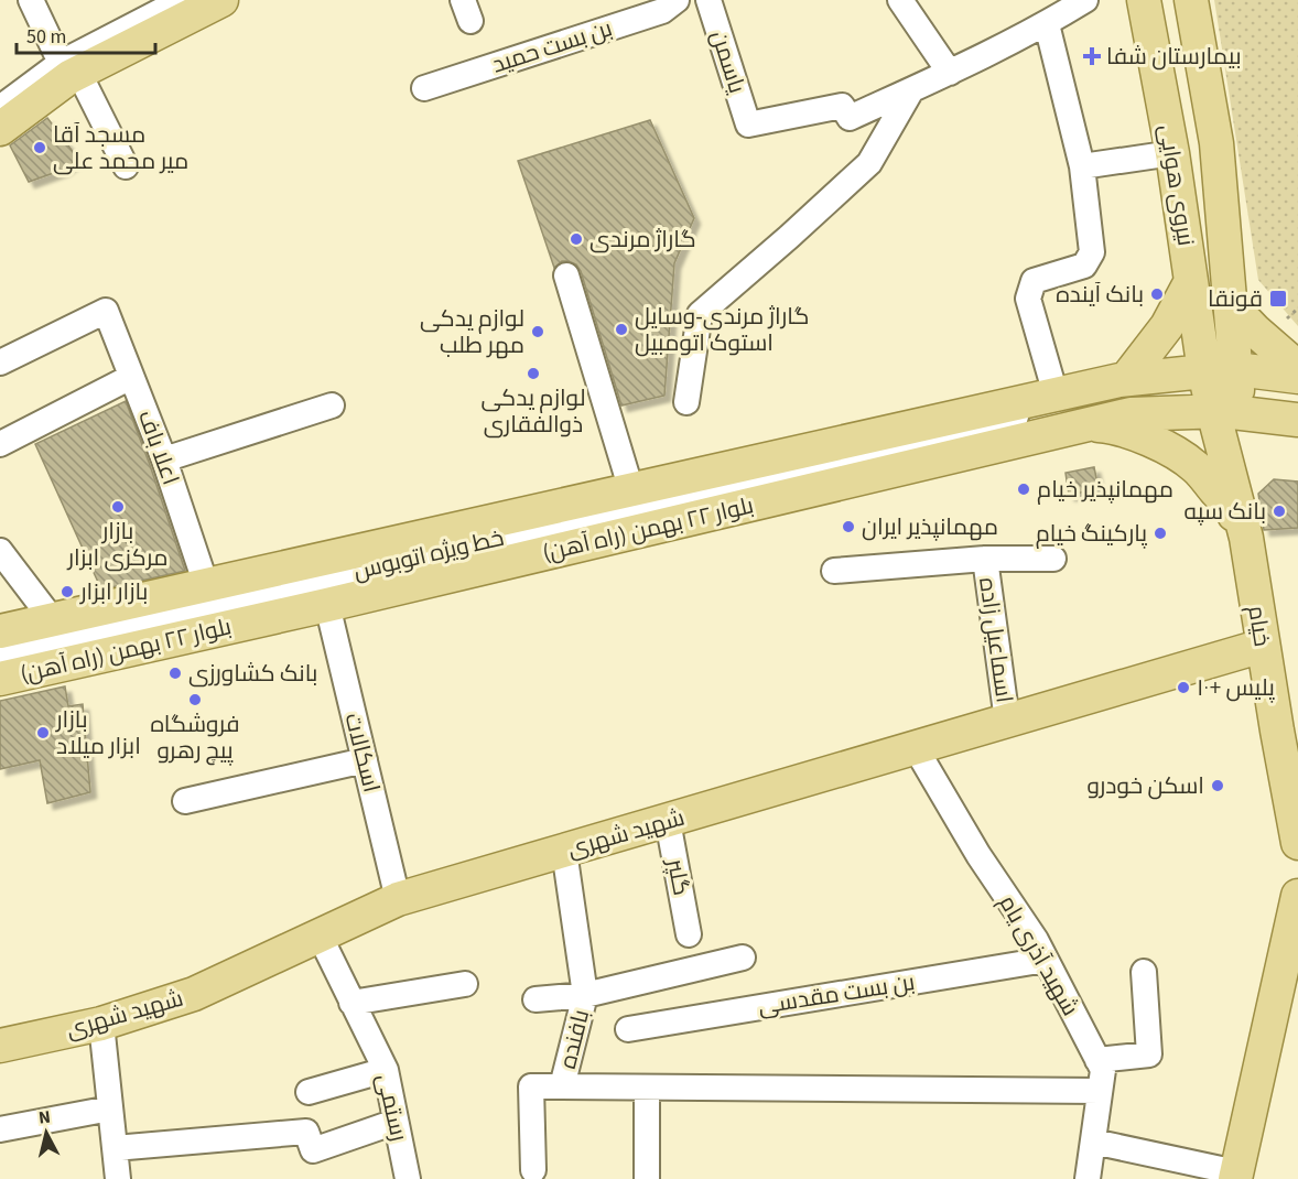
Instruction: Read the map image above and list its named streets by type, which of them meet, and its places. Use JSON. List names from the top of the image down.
{
  "streets": {
    "main road": [
      "نیروی هوایی",
      "بلوار ۲۲ بهمن (راه آهن)",
      "خیام",
      "شهید شهری"
    ],
    "street": [
      "بن بست حمید",
      "یاسمن",
      "اعلا باف",
      "خط ویژه اتوبوس",
      "اسماعیل زاده",
      "اسکالات",
      "گلپر",
      "شهید آذری یام",
      "بن بست مقدسی",
      "بافنده",
      "رستمی"
    ]
  },
  "crossings": [
    ["نیروی هوایی", "بلوار ۲۲ بهمن (راه آهن)"],
    ["نیروی هوایی", "خیام"],
    ["اعلا باف", "بلوار ۲۲ بهمن (راه آهن)"],
    ["بلوار ۲۲ بهمن (راه آهن)", "خیام"],
    ["بلوار ۲۲ بهمن (راه آهن)", "اسکالات"],
    ["خیام", "شهید شهری"],
    ["اسماعیل زاده", "شهید شهری"],
    ["اسکالات", "شهید شهری"],
    ["شهید شهری", "گلپر"],
    ["شهید شهری", "شهید آذری یام"],
    ["شهید شهری", "بافنده"],
    ["شهید شهری", "رستمی"],
    ["شهید آذری یام", "بن بست مقدسی"]
  ],
  "places": {
    "health": ["بیمارستان شفا"],
    "other": [
      "مسجد آقا میر محمد علی",
      "گاراژ مرندی",
      "بانک آینده",
      "گاراژ مرندی-وسایل استوک اتومبیل",
      "لوازم یدکی مهر طلب",
      "لوازم یدکی ذوالفقاری",
      "مهمانپذیر خیام",
      "بازار مرکزی ابزار",
      "بانک سپه",
      "مهمانپذیر ایران",
      "پارکینگ خیام",
      "بازار ابزار",
      "بانک کشاورزی",
      "پلیس +۱۰",
      "فروشگاه پیچ رهرو",
      "بازار ابزار میلاد",
      "اسکن خودرو"
    ],
    "transit": ["قونقا"]
  },
  "scale_bar": "50 m",
  "north": "top"
}
